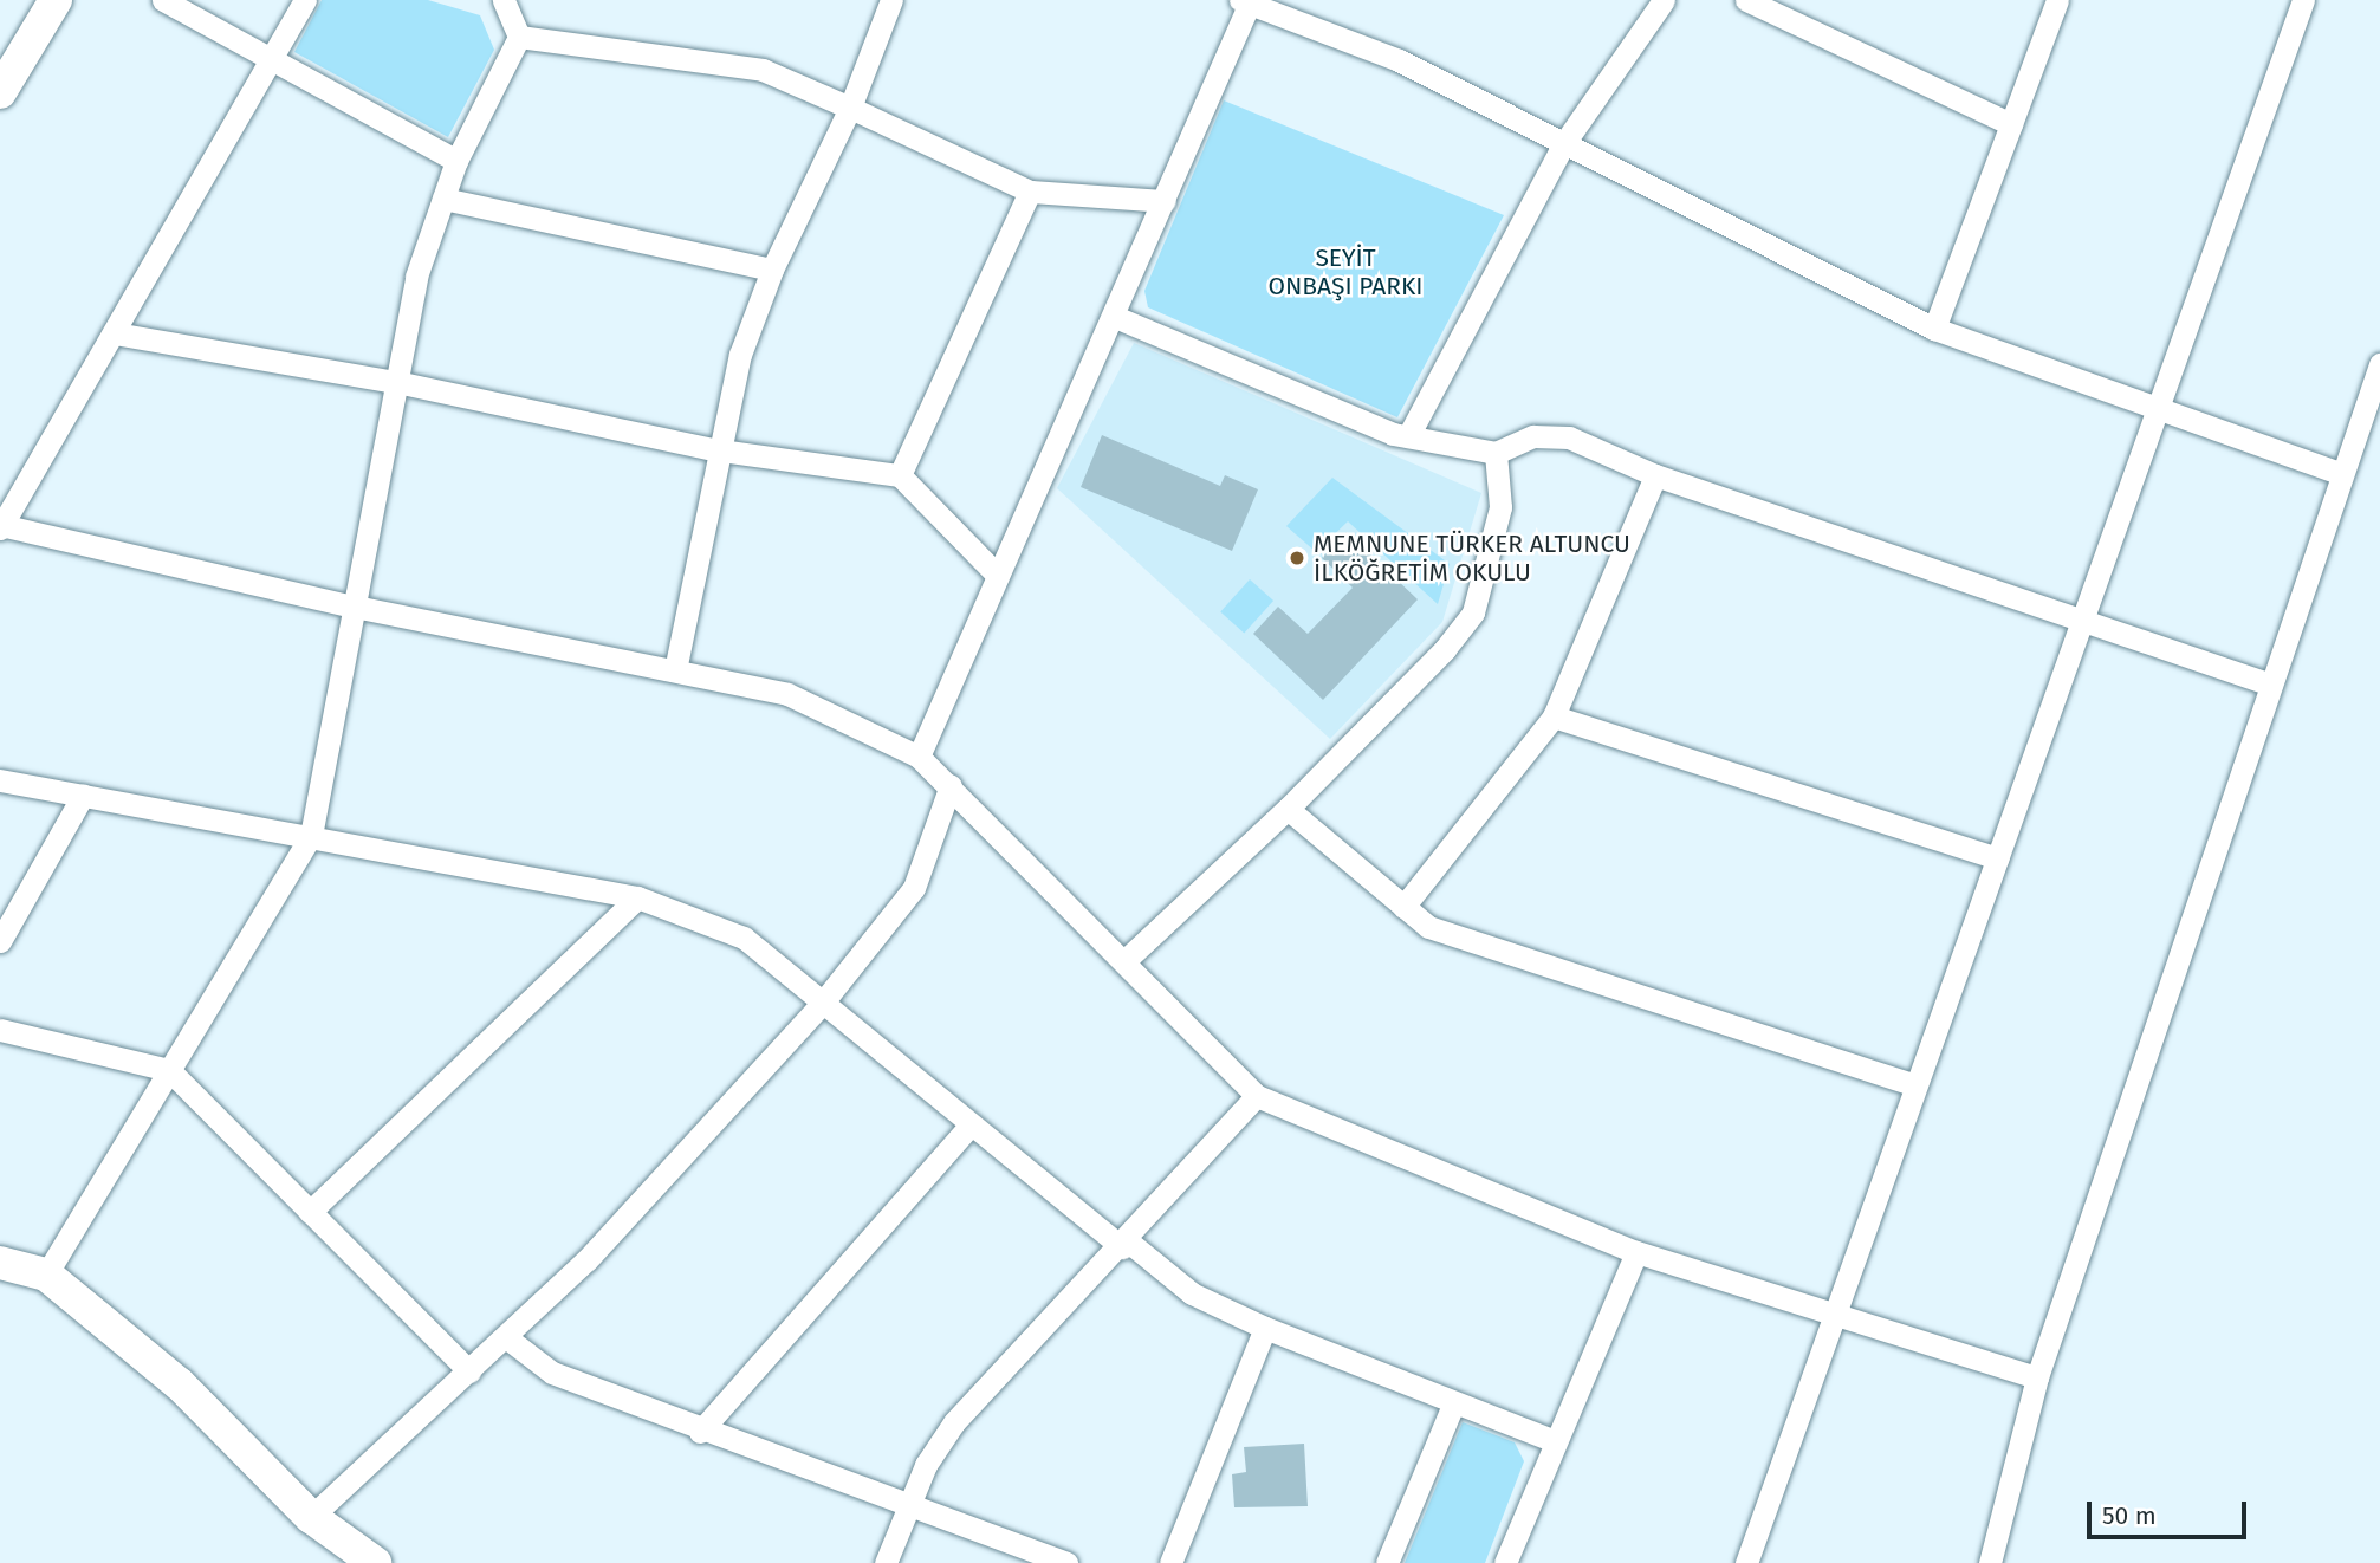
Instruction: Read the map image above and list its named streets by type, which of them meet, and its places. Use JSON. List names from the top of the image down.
{
  "parks": ["SEYİT ONBAŞI PARKI"],
  "places": ["MEMNUNE TÜRKER ALTUNCU İLKÖĞRETİM OKULU"],
  "scale_bar": "50 m"
}
